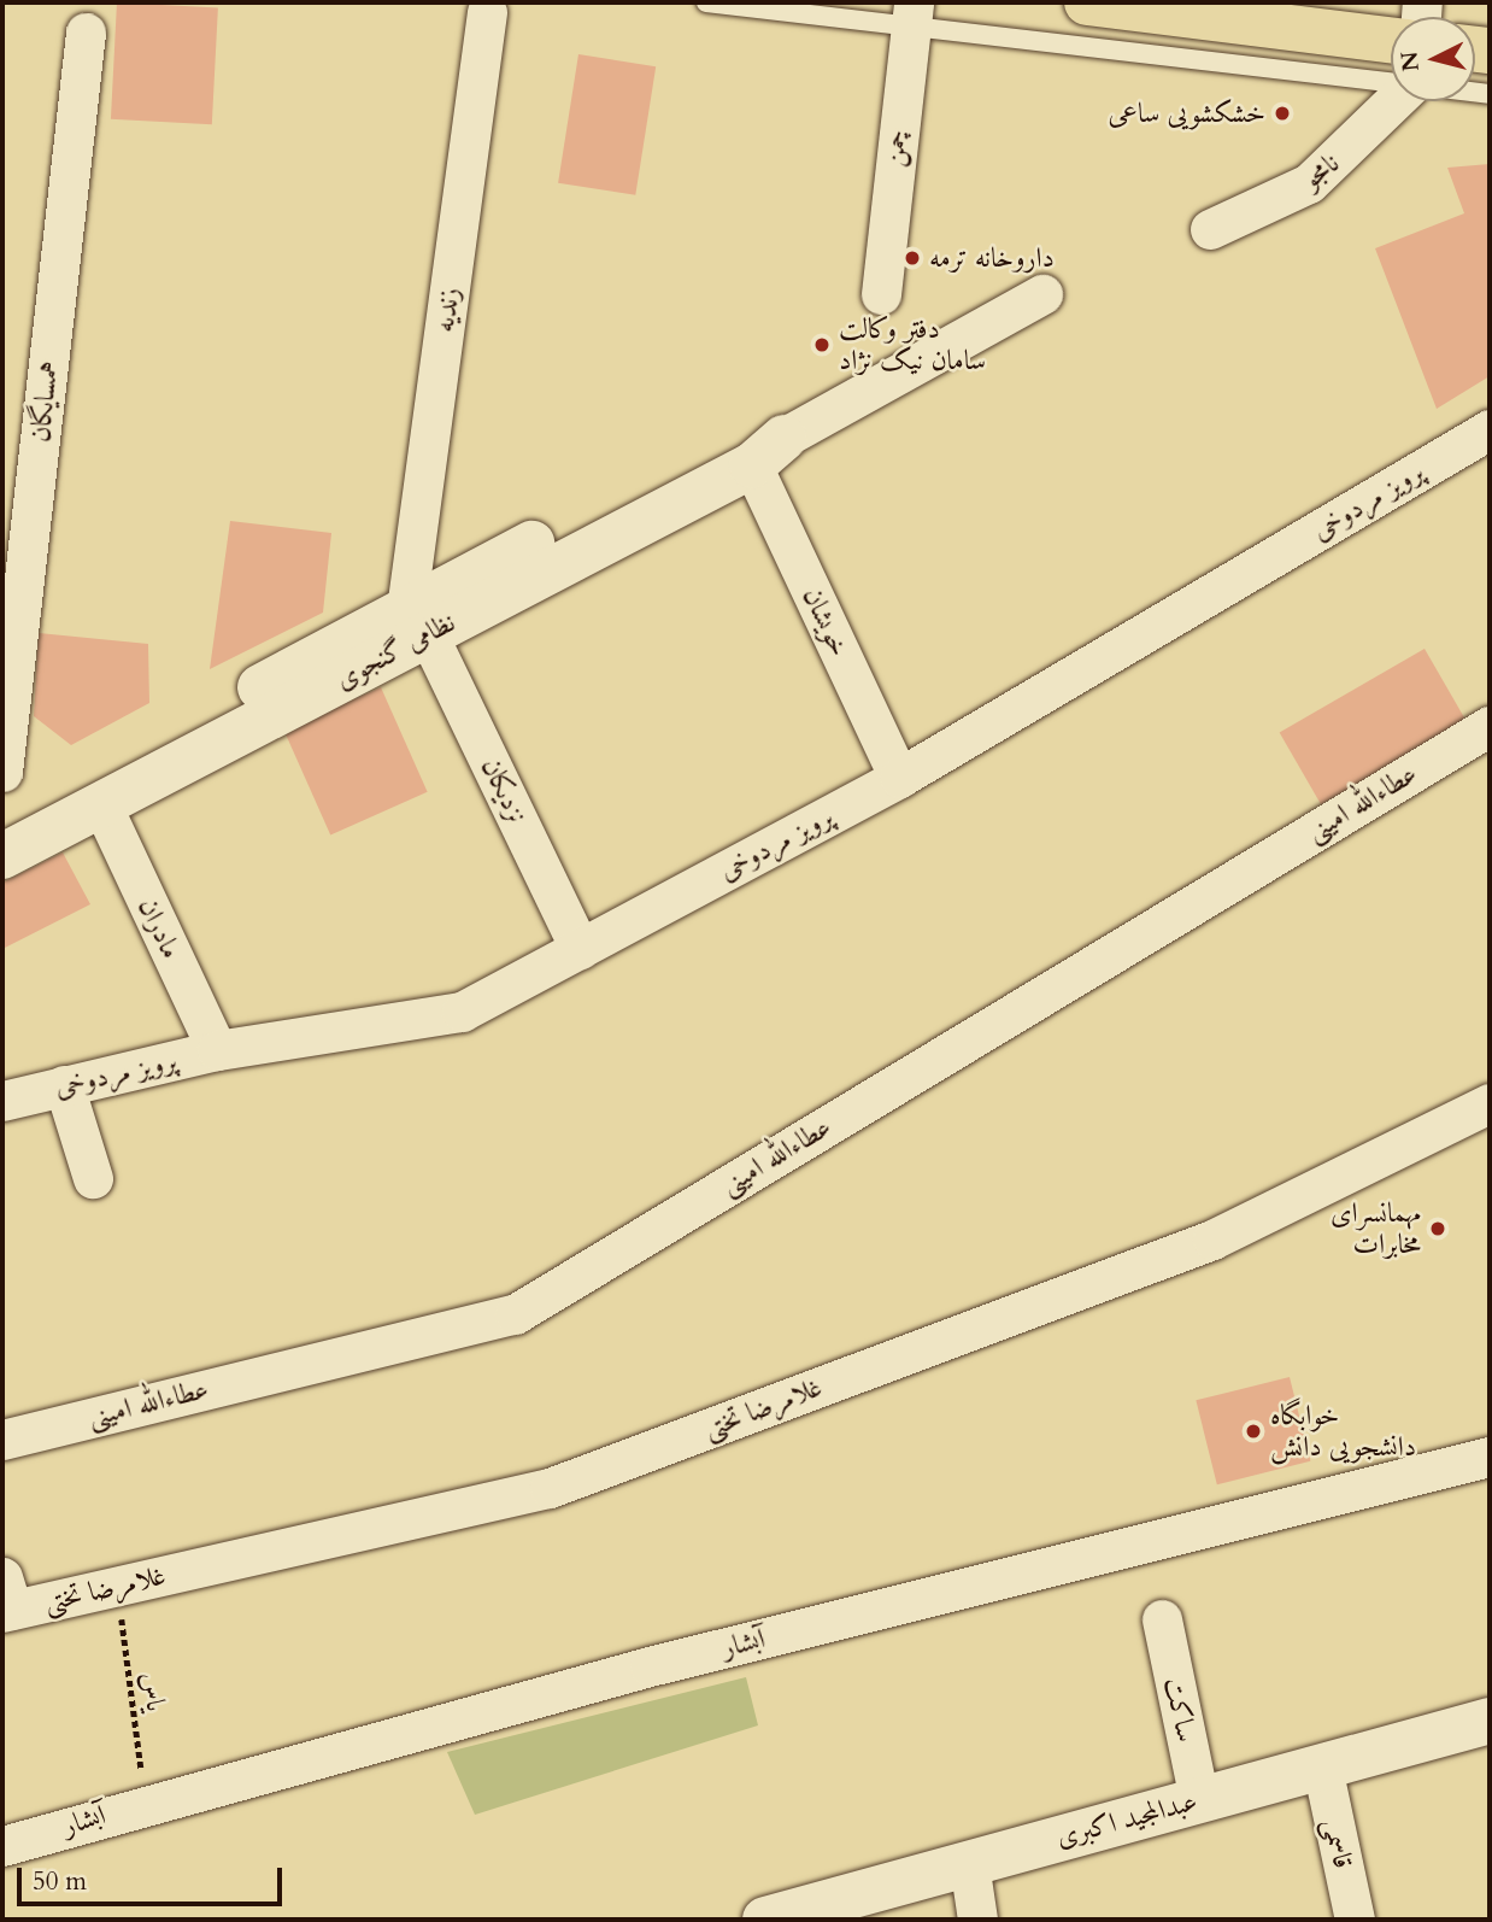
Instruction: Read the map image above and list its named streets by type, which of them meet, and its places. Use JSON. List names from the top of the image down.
{
  "streets": {
    "street": [
      "چمن",
      "نامجو",
      "زندیه",
      "همسایگان",
      "پرویز مردوخی",
      "خویشان",
      "نظامی گنجوی",
      "نزدیکان",
      "عطاءالله امینی",
      "مادران",
      "غلامرضا تختی",
      "آبشار",
      "ساکت",
      "عبدالمجید اکبری",
      "قاسمی"
    ],
    "path": ["یاس"]
  },
  "crossings": [
    ["زندیه", "نظامی گنجوی"],
    ["زندیه", "نزدیکان"],
    ["پرویز مردوخی", "خویشان"],
    ["پرویز مردوخی", "نزدیکان"],
    ["پرویز مردوخی", "مادران"],
    ["خویشان", "نظامی گنجوی"],
    ["نظامی گنجوی", "نزدیکان"],
    ["نظامی گنجوی", "مادران"],
    ["غلامرضا تختی", "یاس"],
    ["آبشار", "یاس"],
    ["ساکت", "عبدالمجید اکبری"],
    ["عبدالمجید اکبری", "قاسمی"]
  ],
  "places": [
    "خشکشویی ساعی",
    "داروخانه ترمه",
    "دفتر وکالت سامان نیک نژاد",
    "مهمانسرای مخابرات",
    "خوابگاه دانشجویی دانش"
  ],
  "scale_bar": "50 m",
  "north": "left"
}
